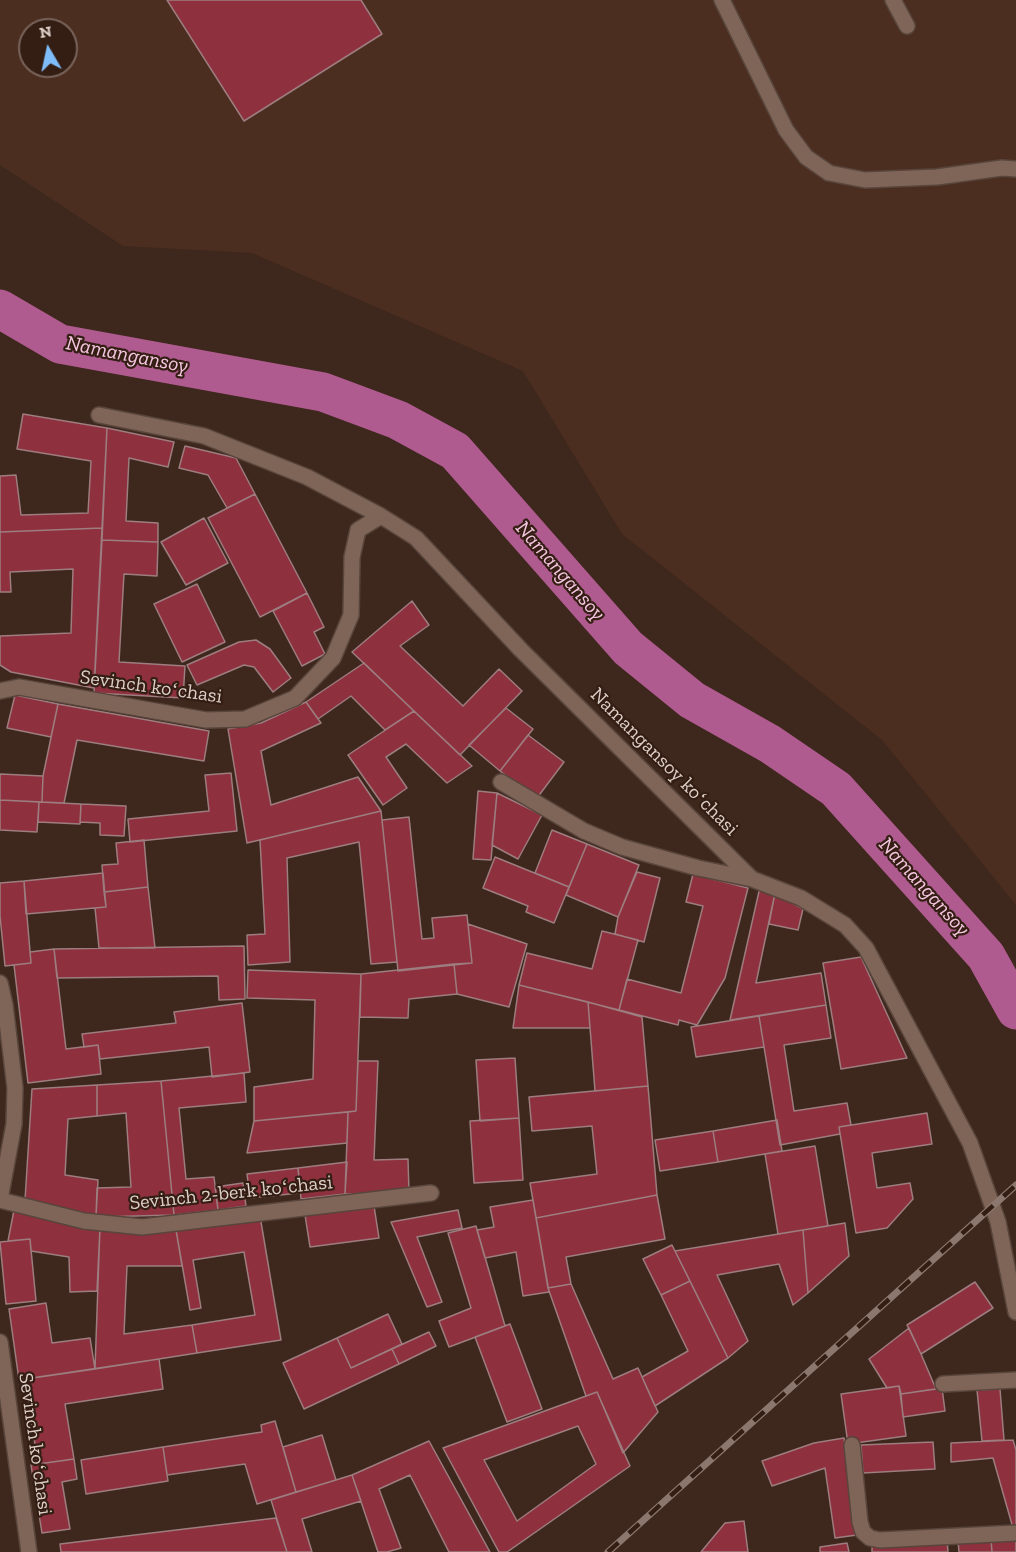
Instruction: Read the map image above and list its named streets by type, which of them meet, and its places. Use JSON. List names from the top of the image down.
{
  "streets": {
    "street": ["Sevinch koʻchasi", "Namangansoy koʻchasi", "Sevinch 2-berk koʻchasi"]
  },
  "crossings": [
    ["Sevinch koʻchasi", "Namangansoy koʻchasi"]
  ],
  "water": ["Namangansoy"],
  "north": "top"
}
